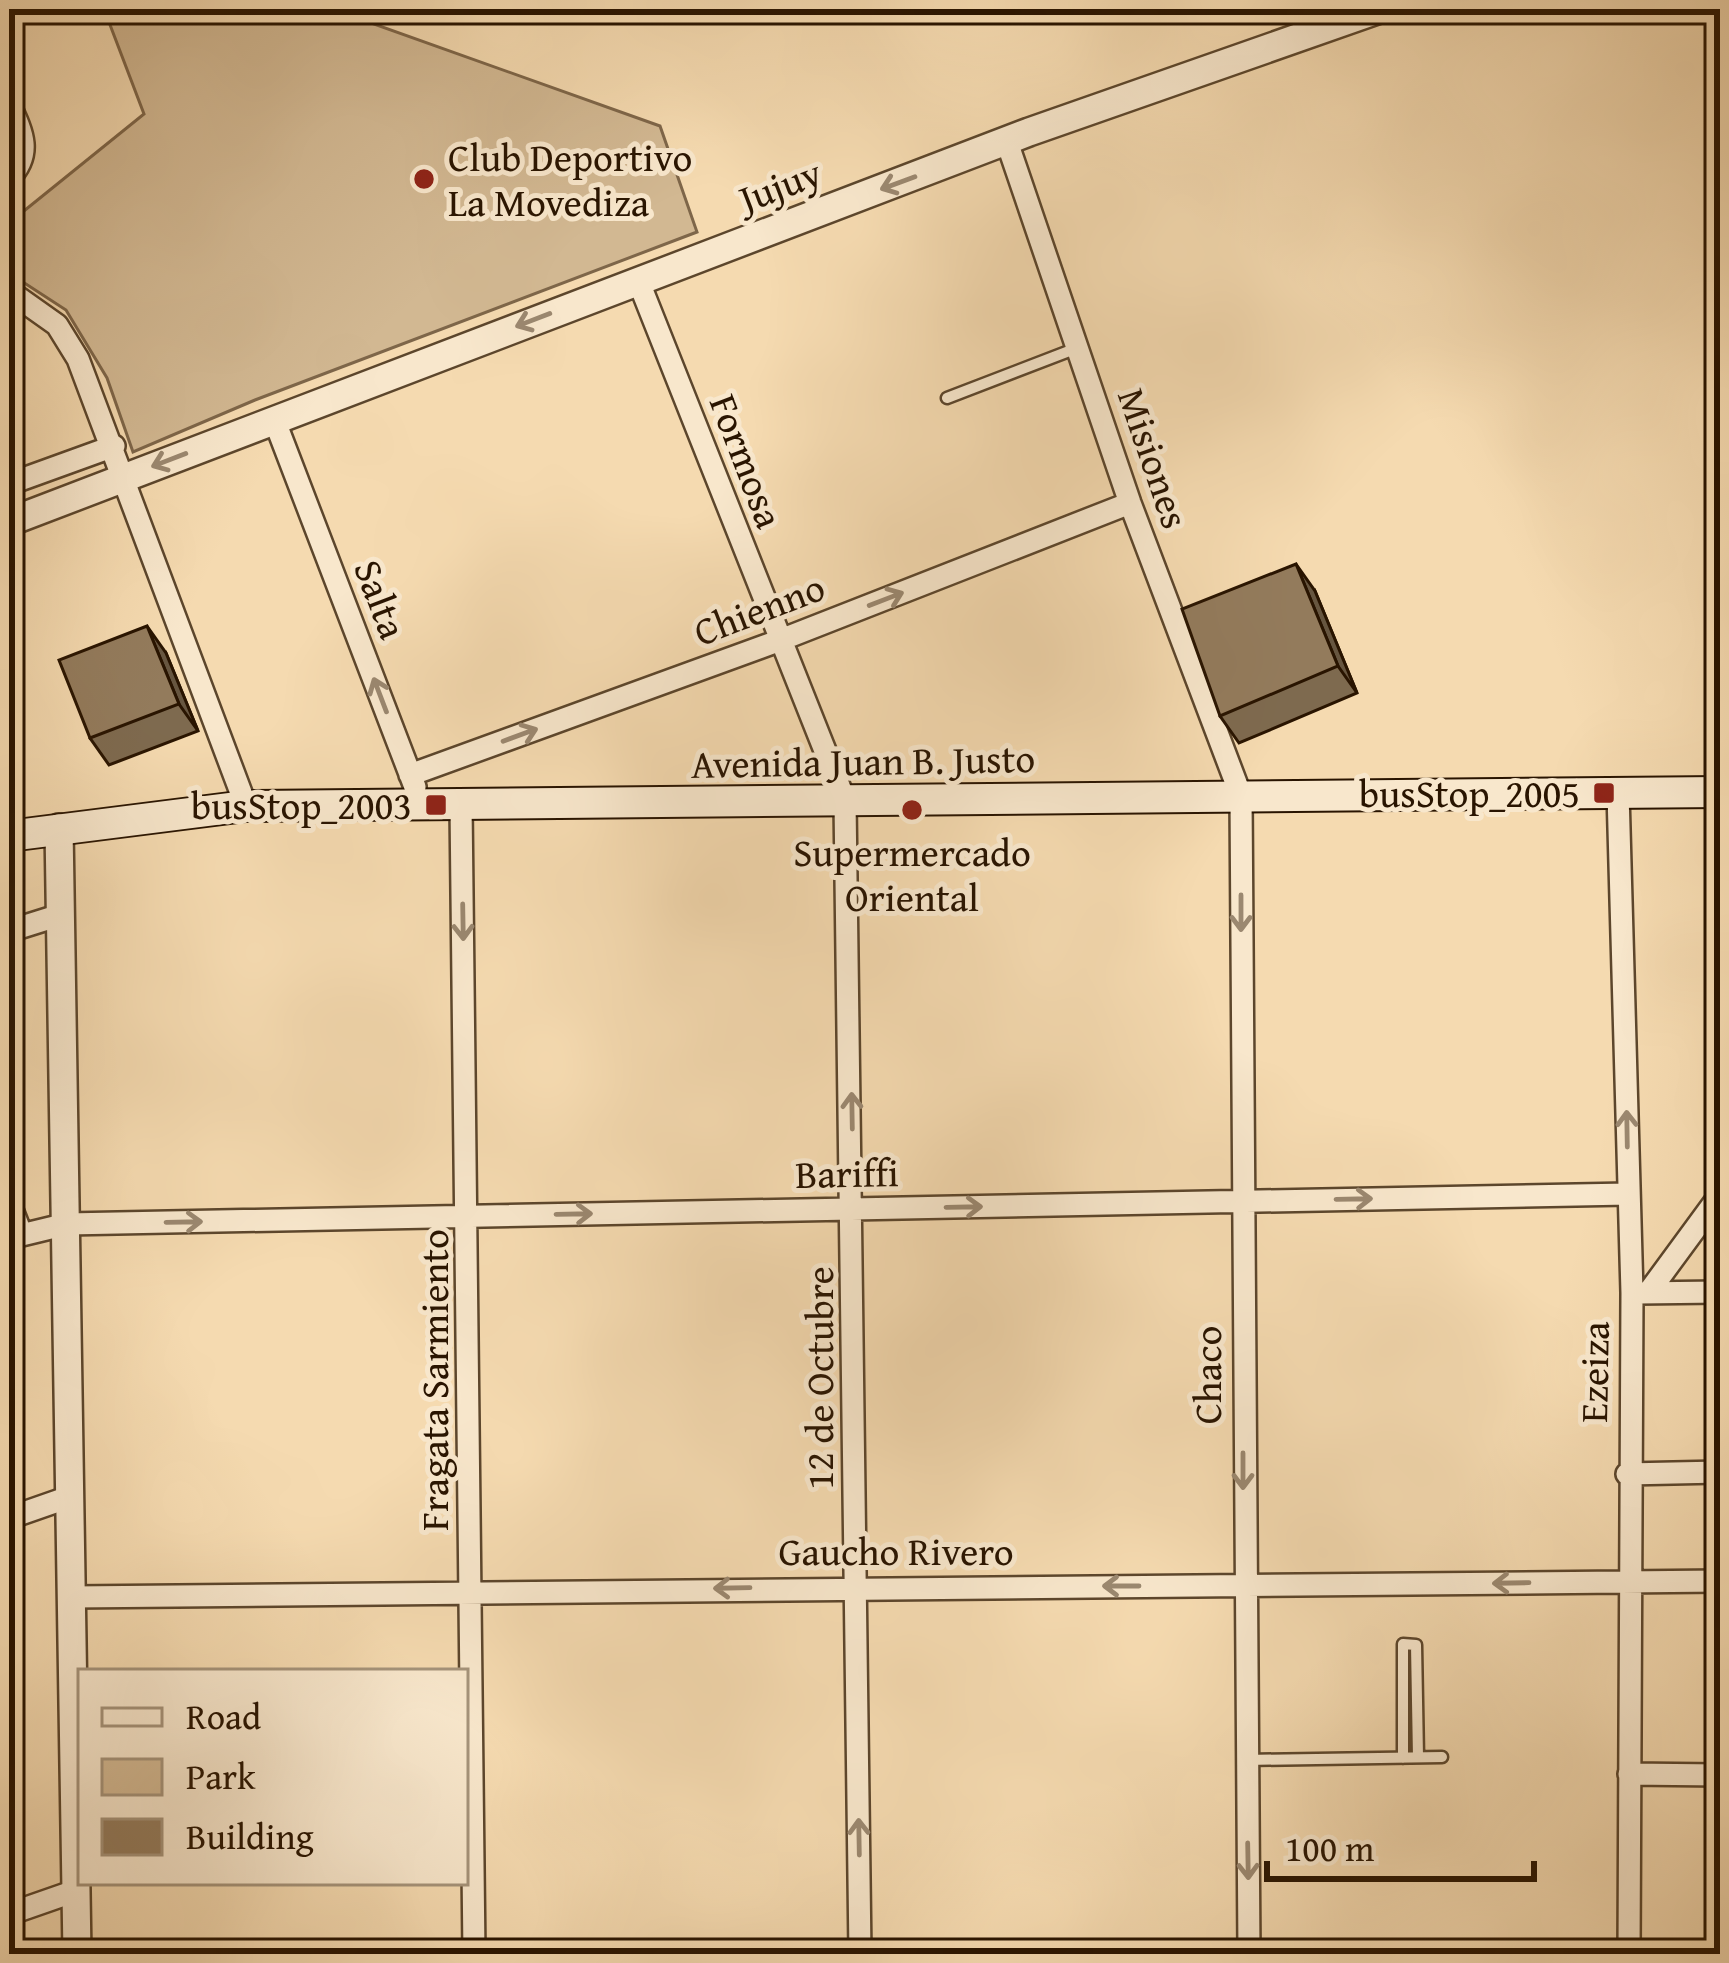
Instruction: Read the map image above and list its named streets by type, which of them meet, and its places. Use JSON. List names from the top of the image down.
{
  "streets": {
    "main road": ["Avenida Juan B. Justo"],
    "street": [
      "Jujuy",
      "Misiones",
      "Formosa",
      "Salta",
      "Chienno",
      "Bariffi",
      "Ezeiza",
      "Chaco",
      "12 de Octubre",
      "Fragata Sarmiento",
      "Gaucho Rivero"
    ]
  },
  "crossings": [
    ["Jujuy", "Misiones"],
    ["Jujuy", "Formosa"],
    ["Jujuy", "Salta"],
    ["Misiones", "Chienno"],
    ["Misiones", "Avenida Juan B. Justo"],
    ["Misiones", "Chaco"],
    ["Formosa", "Chienno"],
    ["Formosa", "Avenida Juan B. Justo"],
    ["Formosa", "12 de Octubre"],
    ["Salta", "Chienno"],
    ["Salta", "Avenida Juan B. Justo"],
    ["Avenida Juan B. Justo", "Ezeiza"],
    ["Avenida Juan B. Justo", "Chaco"],
    ["Avenida Juan B. Justo", "12 de Octubre"],
    ["Avenida Juan B. Justo", "Fragata Sarmiento"],
    ["Bariffi", "Ezeiza"],
    ["Bariffi", "Chaco"],
    ["Bariffi", "12 de Octubre"],
    ["Bariffi", "Fragata Sarmiento"],
    ["Ezeiza", "Gaucho Rivero"],
    ["Chaco", "Gaucho Rivero"],
    ["12 de Octubre", "Gaucho Rivero"],
    ["Fragata Sarmiento", "Gaucho Rivero"]
  ],
  "one_way": [
    "Jujuy",
    "Chienno",
    "Bariffi",
    "Chaco",
    "12 de Octubre",
    "Fragata Sarmiento",
    "Gaucho Rivero"
  ],
  "places": {
    "other": ["Club Deportivo La Movediza", "Supermercado Oriental"],
    "transit": ["busStop_2005", "busStop_2003"]
  },
  "legend": ["Road", "Park", "Building"],
  "scale_bar": "100 m"
}
